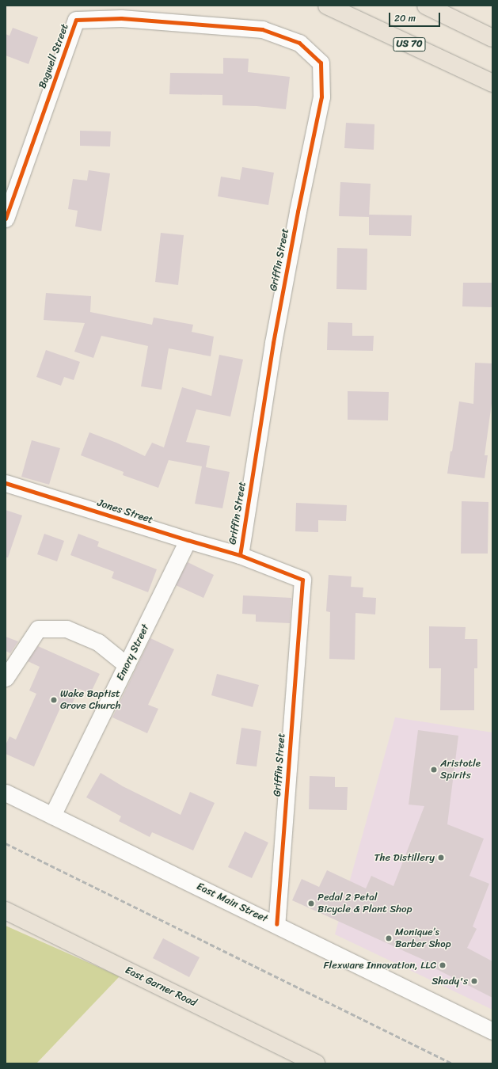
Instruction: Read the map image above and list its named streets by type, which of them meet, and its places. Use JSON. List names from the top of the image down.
{
  "streets": {
    "main road": ["US 70", "East Garner Road"],
    "street": [
      "Bagwell Street",
      "Griffin Street",
      "Jones Street",
      "Emory Street",
      "East Main Street"
    ]
  },
  "crossings": [
    ["Bagwell Street", "Griffin Street"],
    ["Griffin Street", "Jones Street"],
    ["Griffin Street", "East Main Street"],
    ["Jones Street", "Emory Street"],
    ["Emory Street", "East Main Street"]
  ],
  "places": [
    "Wake Baptist Grove Church",
    "Aristotle Spirits",
    "The Distillery",
    "Pedal 2 Petal Bicycle & Plant Shop",
    "Monique’s Barber Shop",
    "Flexware Innovation, LLC",
    "Shady's"
  ],
  "scale_bar": "20 m"
}
